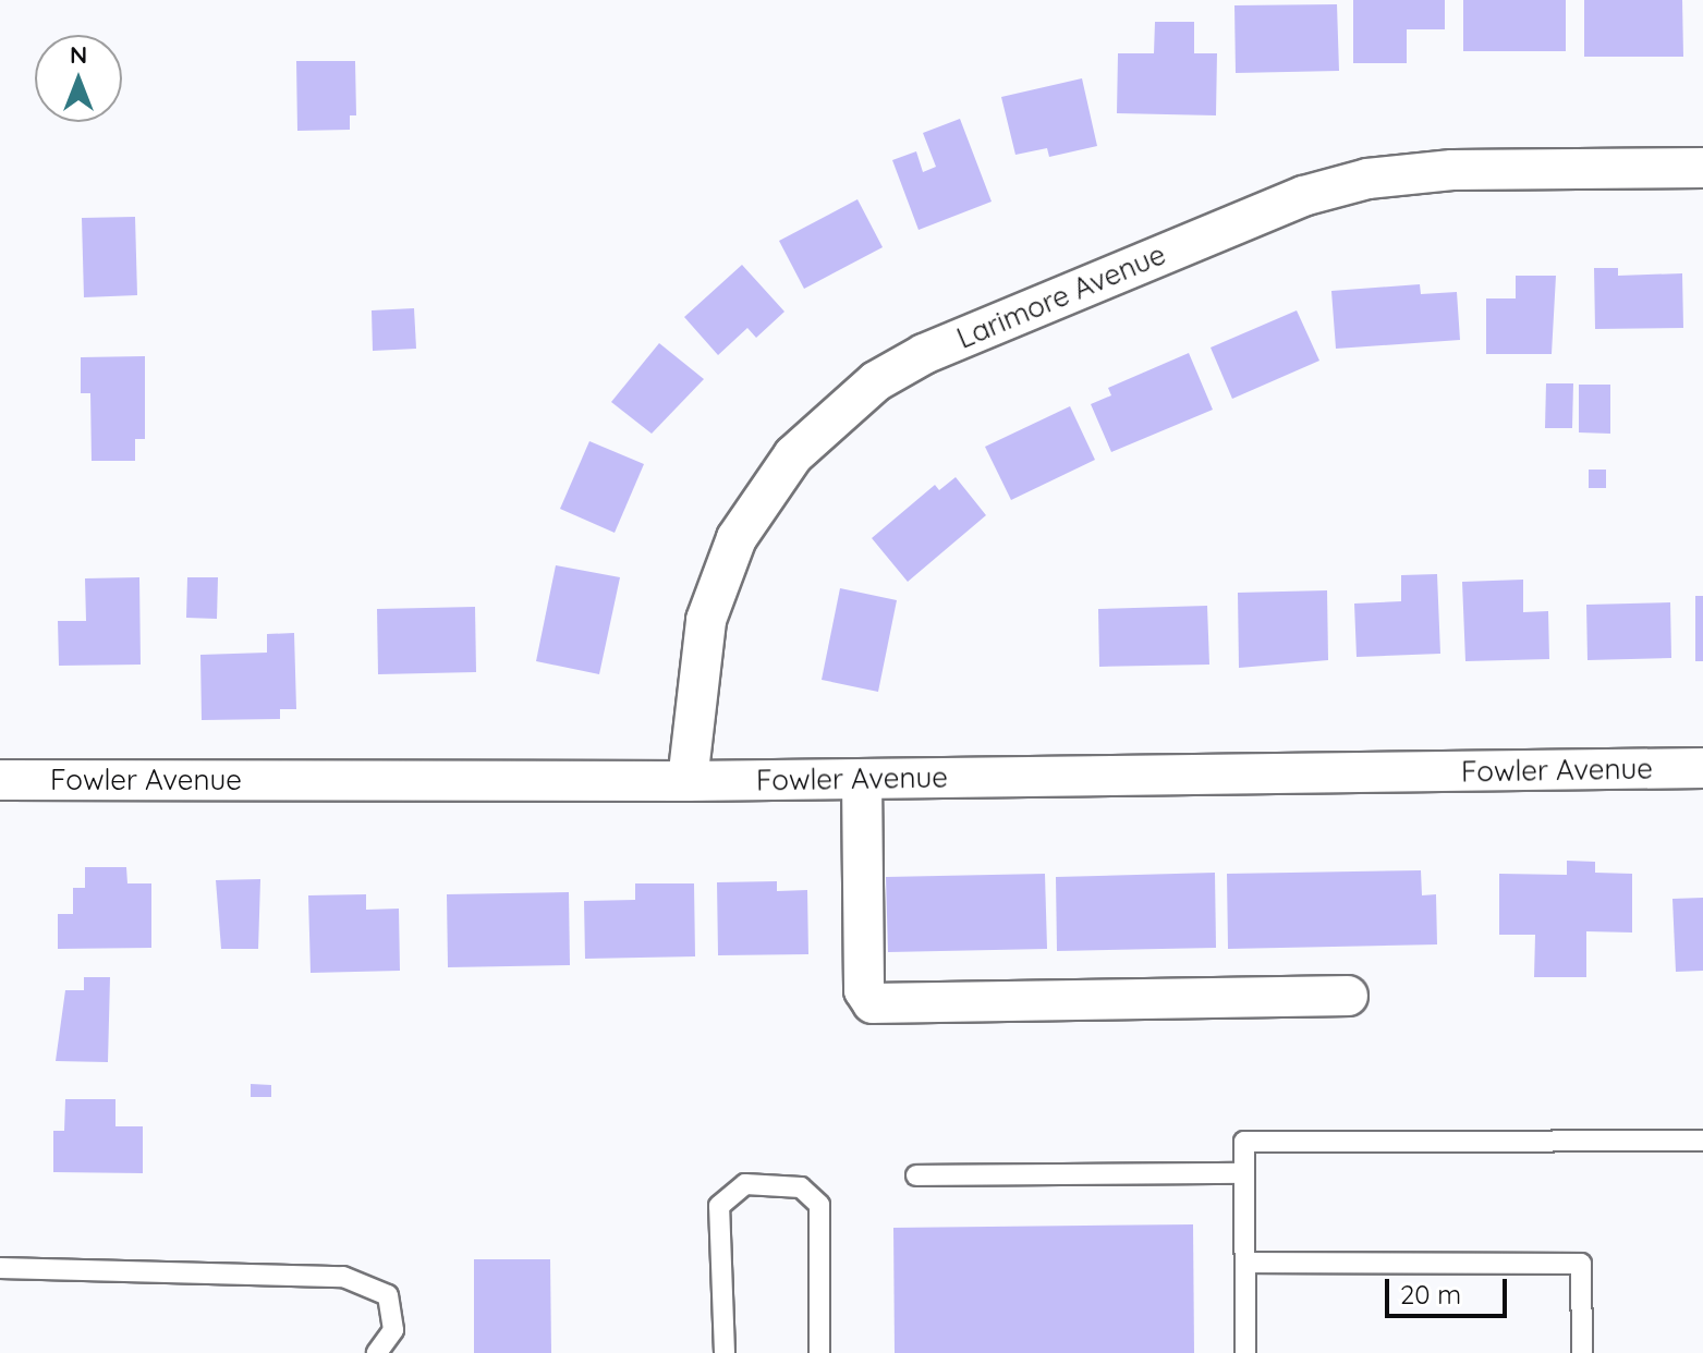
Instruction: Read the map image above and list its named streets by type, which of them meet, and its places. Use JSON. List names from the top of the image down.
{
  "streets": {
    "street": ["Larimore Avenue", "Fowler Avenue"]
  },
  "crossings": [
    ["Larimore Avenue", "Fowler Avenue"]
  ],
  "scale_bar": "20 m",
  "north": "top"
}
